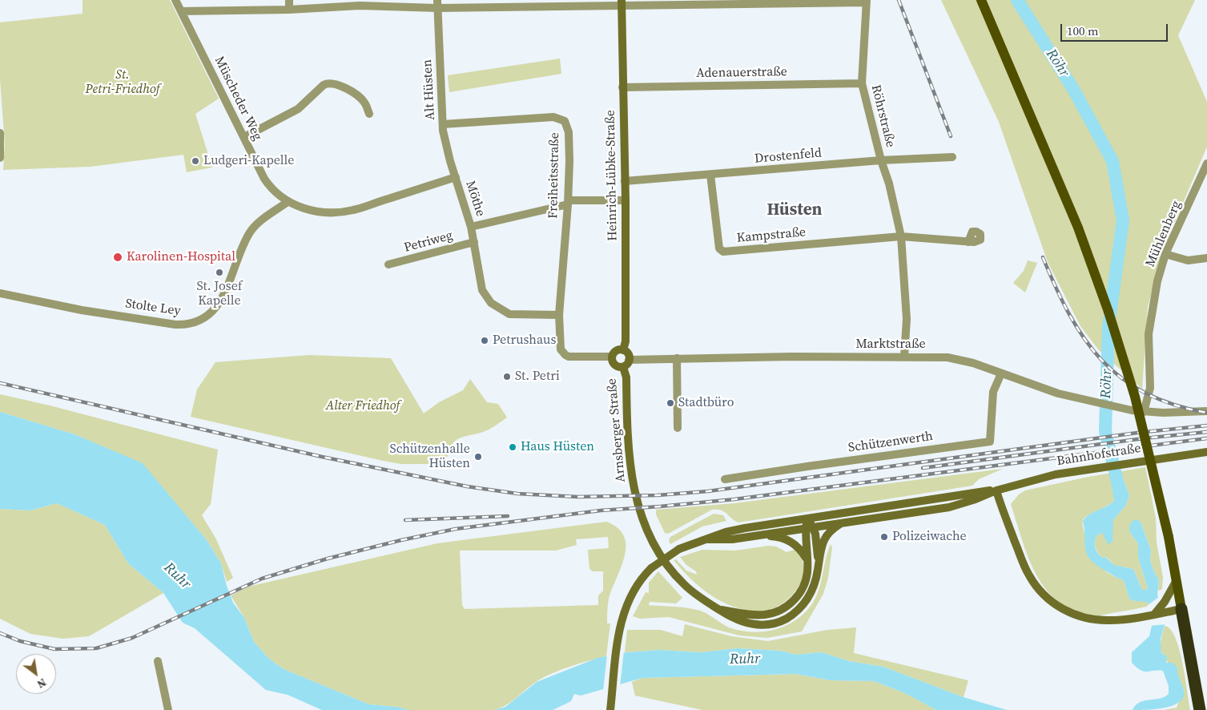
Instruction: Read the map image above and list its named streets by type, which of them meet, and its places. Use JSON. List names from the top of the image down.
{
  "streets": {
    "street": [
      "Adenauerstraße",
      "Alt Hüsten",
      "Müscheder Weg",
      "Röhrstraße",
      "Drostenfeld",
      "Freiheitsstraße",
      "Heinrich-Lübke-Straße",
      "Möthe",
      "Mühlenberg",
      "Kampstraße",
      "Petriweg",
      "Stolte Ley",
      "Marktstraße",
      "Arnsberger Straße",
      "Schützenwerth",
      "Bahnhofstraße"
    ]
  },
  "crossings": [
    ["Adenauerstraße", "Röhrstraße"],
    ["Adenauerstraße", "Heinrich-Lübke-Straße"],
    ["Alt Hüsten", "Freiheitsstraße"],
    ["Alt Hüsten", "Möthe"],
    ["Müscheder Weg", "Möthe"],
    ["Müscheder Weg", "Stolte Ley"],
    ["Röhrstraße", "Drostenfeld"],
    ["Röhrstraße", "Kampstraße"],
    ["Röhrstraße", "Marktstraße"],
    ["Drostenfeld", "Heinrich-Lübke-Straße"],
    ["Drostenfeld", "Kampstraße"],
    ["Freiheitsstraße", "Heinrich-Lübke-Straße"],
    ["Freiheitsstraße", "Möthe"],
    ["Freiheitsstraße", "Marktstraße"],
    ["Freiheitsstraße", "Arnsberger Straße"],
    ["Heinrich-Lübke-Straße", "Marktstraße"],
    ["Heinrich-Lübke-Straße", "Arnsberger Straße"],
    ["Möthe", "Petriweg"],
    ["Möthe", "Stolte Ley"],
    ["Mühlenberg", "Marktstraße"],
    ["Marktstraße", "Arnsberger Straße"],
    ["Marktstraße", "Schützenwerth"],
    ["Arnsberger Straße", "Bahnhofstraße"]
  ],
  "districts": ["Hüsten"],
  "water": ["Röhr", "Ruhr"],
  "parks": ["St. Petri-Friedhof", "Alter Friedhof"],
  "places": [
    "Ludgeri-Kapelle",
    "Karolinen-Hospital",
    "St. Josef Kapelle",
    "Petrushaus",
    "St. Petri",
    "Stadtbüro",
    "Haus Hüsten",
    "Schützenhalle Hüsten",
    "Polizeiwache"
  ],
  "scale_bar": "100 m",
  "north": "bottom right"
}
